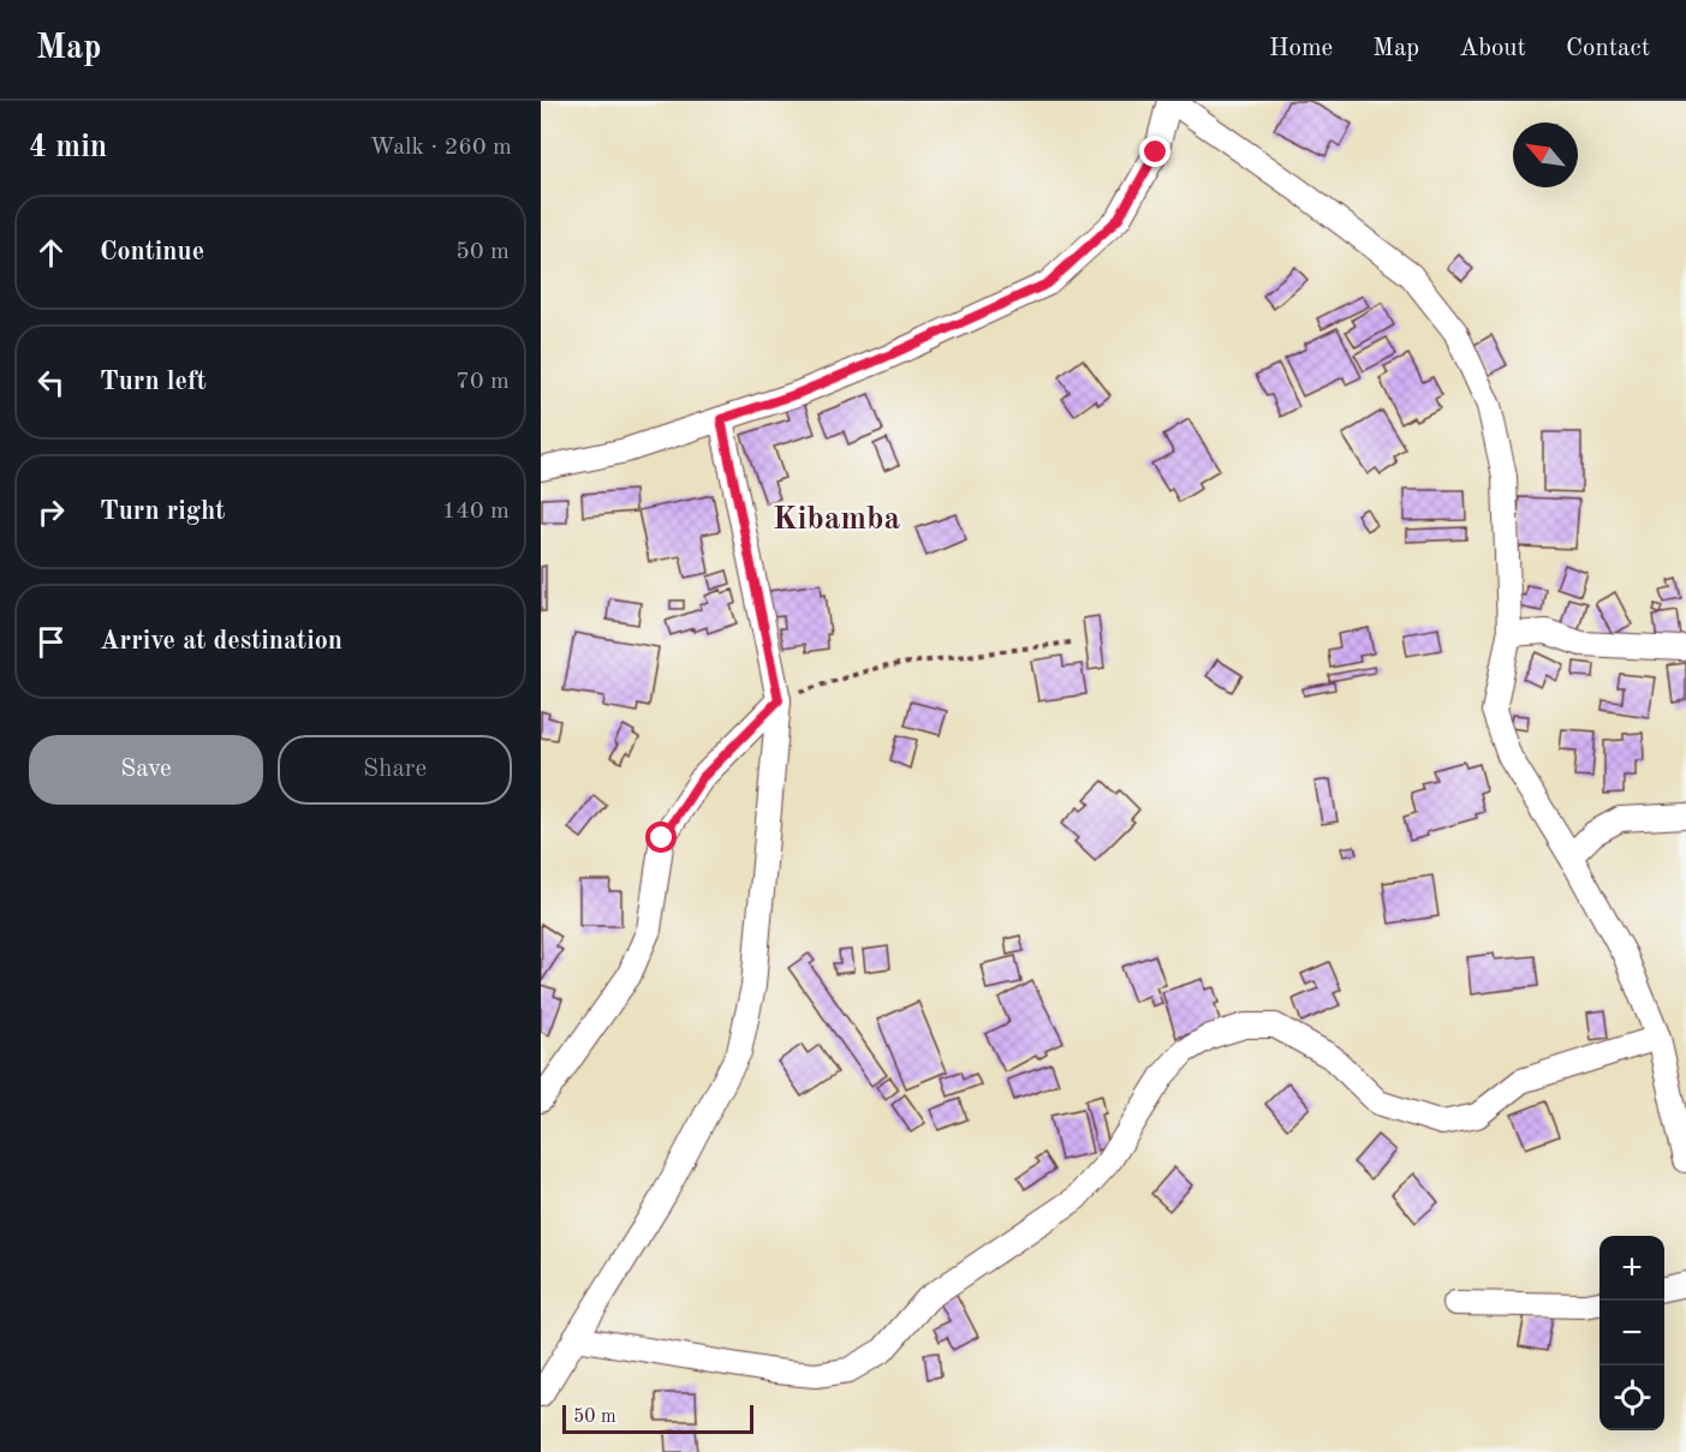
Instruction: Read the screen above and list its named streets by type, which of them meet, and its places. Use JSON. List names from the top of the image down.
{
  "districts": ["Kibamba"],
  "scale_bar": "50 m",
  "north": "top left",
  "page": {
    "header": "Map",
    "nav": [
      "Home",
      "Map",
      "About",
      "Contact"
    ],
    "heading": ["4 min", "Walk · 260 m"],
    "list": [
      ["Continue", "50 m"],
      ["Turn left", "70 m"],
      ["Turn right", "140 m"],
      "Arrive at destination"
    ],
    "buttons": ["Save", "Share"],
    "map_buttons": ["+", "−"],
    "scale": "50 m"
  }
}
